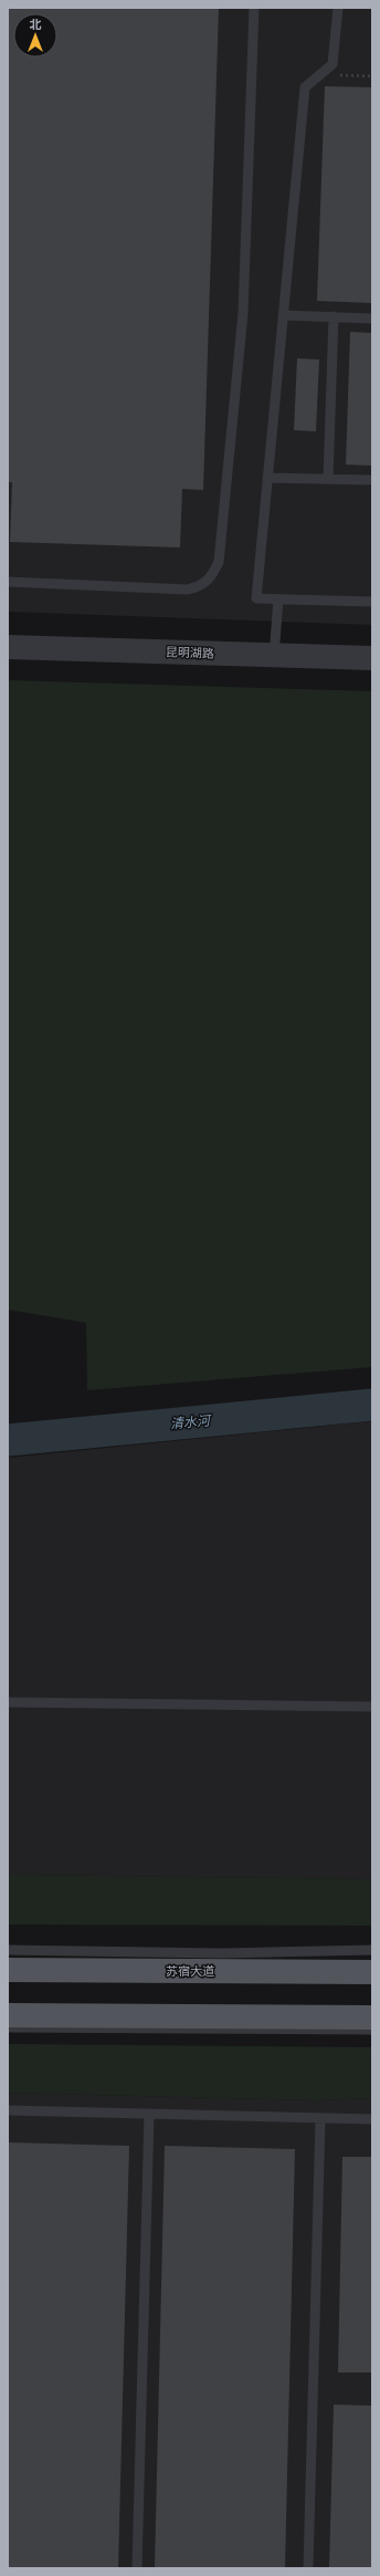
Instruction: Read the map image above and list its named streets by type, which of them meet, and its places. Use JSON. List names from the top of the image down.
{
  "streets": {
    "main road": ["苏宿大道"],
    "street": ["昆明湖路"]
  },
  "water": ["清水河"],
  "north": "top"
}
